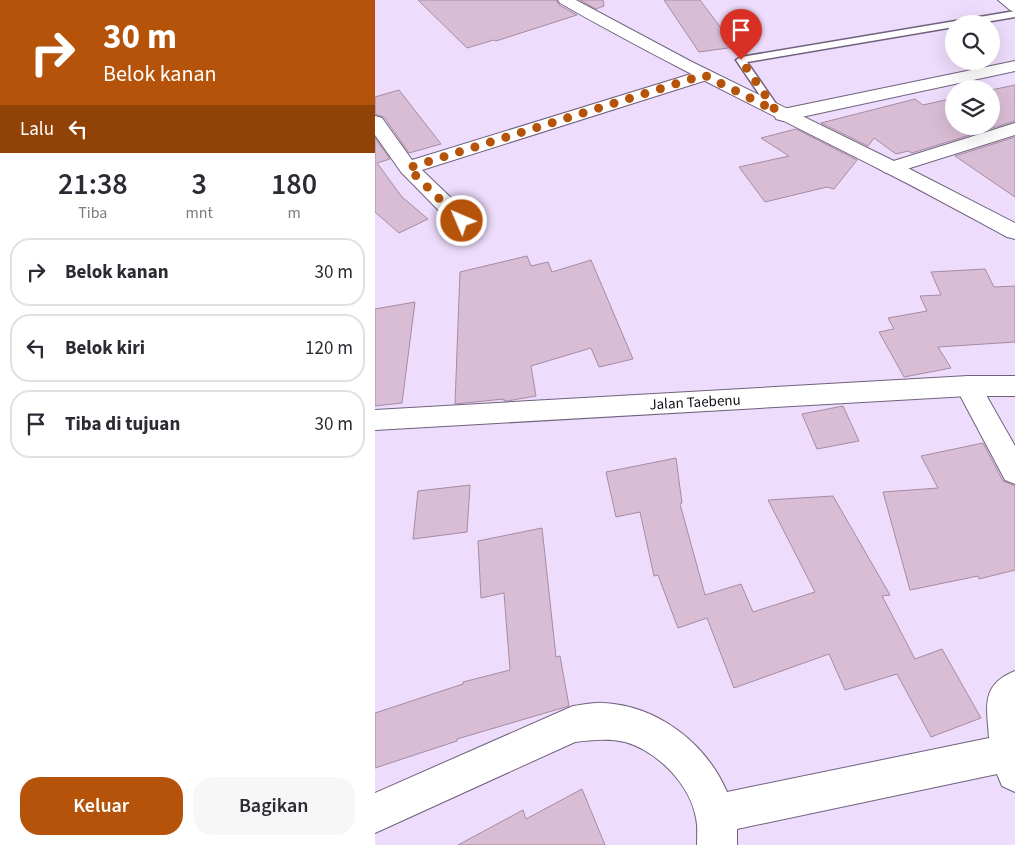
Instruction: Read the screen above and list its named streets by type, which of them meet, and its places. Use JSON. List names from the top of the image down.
{
  "streets": {
    "street": ["Jalan Taebenu"]
  },
  "page": {
    "turn": ["30 m", "Belok kanan"],
    "then": "Lalu",
    "eta": [
      "21:38",
      "Tiba",
      "3",
      "mnt",
      "180",
      "m"
    ],
    "list": [
      {
        "name": "Belok kanan",
        "value": "30 m"
      },
      {
        "name": "Belok kiri",
        "value": "120 m"
      },
      {
        "name": "Tiba di tujuan",
        "value": "30 m"
      }
    ],
    "buttons": ["Keluar", "Bagikan"]
  }
}
